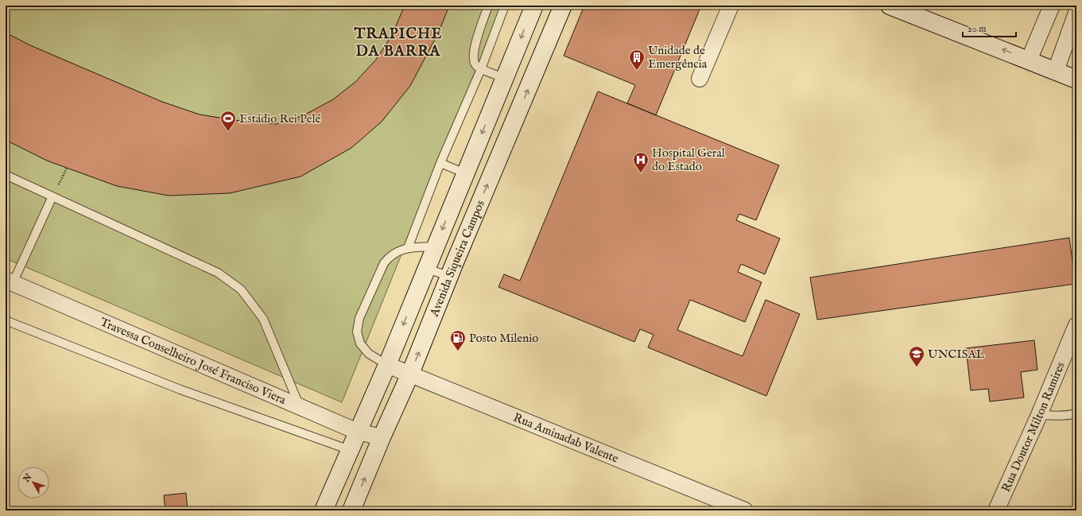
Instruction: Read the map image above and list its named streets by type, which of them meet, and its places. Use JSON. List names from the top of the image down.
{
  "streets": {
    "main road": ["Avenida Siqueira Campos"],
    "street": ["Travessa Conselheiro José Franciso Viera", "Rua Doutor Milton Ramires", "Rua Aminadab Valente"]
  },
  "crossings": [
    ["Avenida Siqueira Campos", "Travessa Conselheiro José Franciso Viera"],
    ["Avenida Siqueira Campos", "Rua Aminadab Valente"]
  ],
  "districts": ["TRAPICHE DA BARRA"],
  "places": {
    "building": ["Unidade de Emergência"],
    "sports": ["Estádio Rei Pelé"],
    "hospital": ["Hospital Geral do Estado"],
    "fuel station": ["Posto Milenio"],
    "school or university": ["UNCISAL"]
  },
  "scale_bar": "20 m",
  "north": "top left"
}
